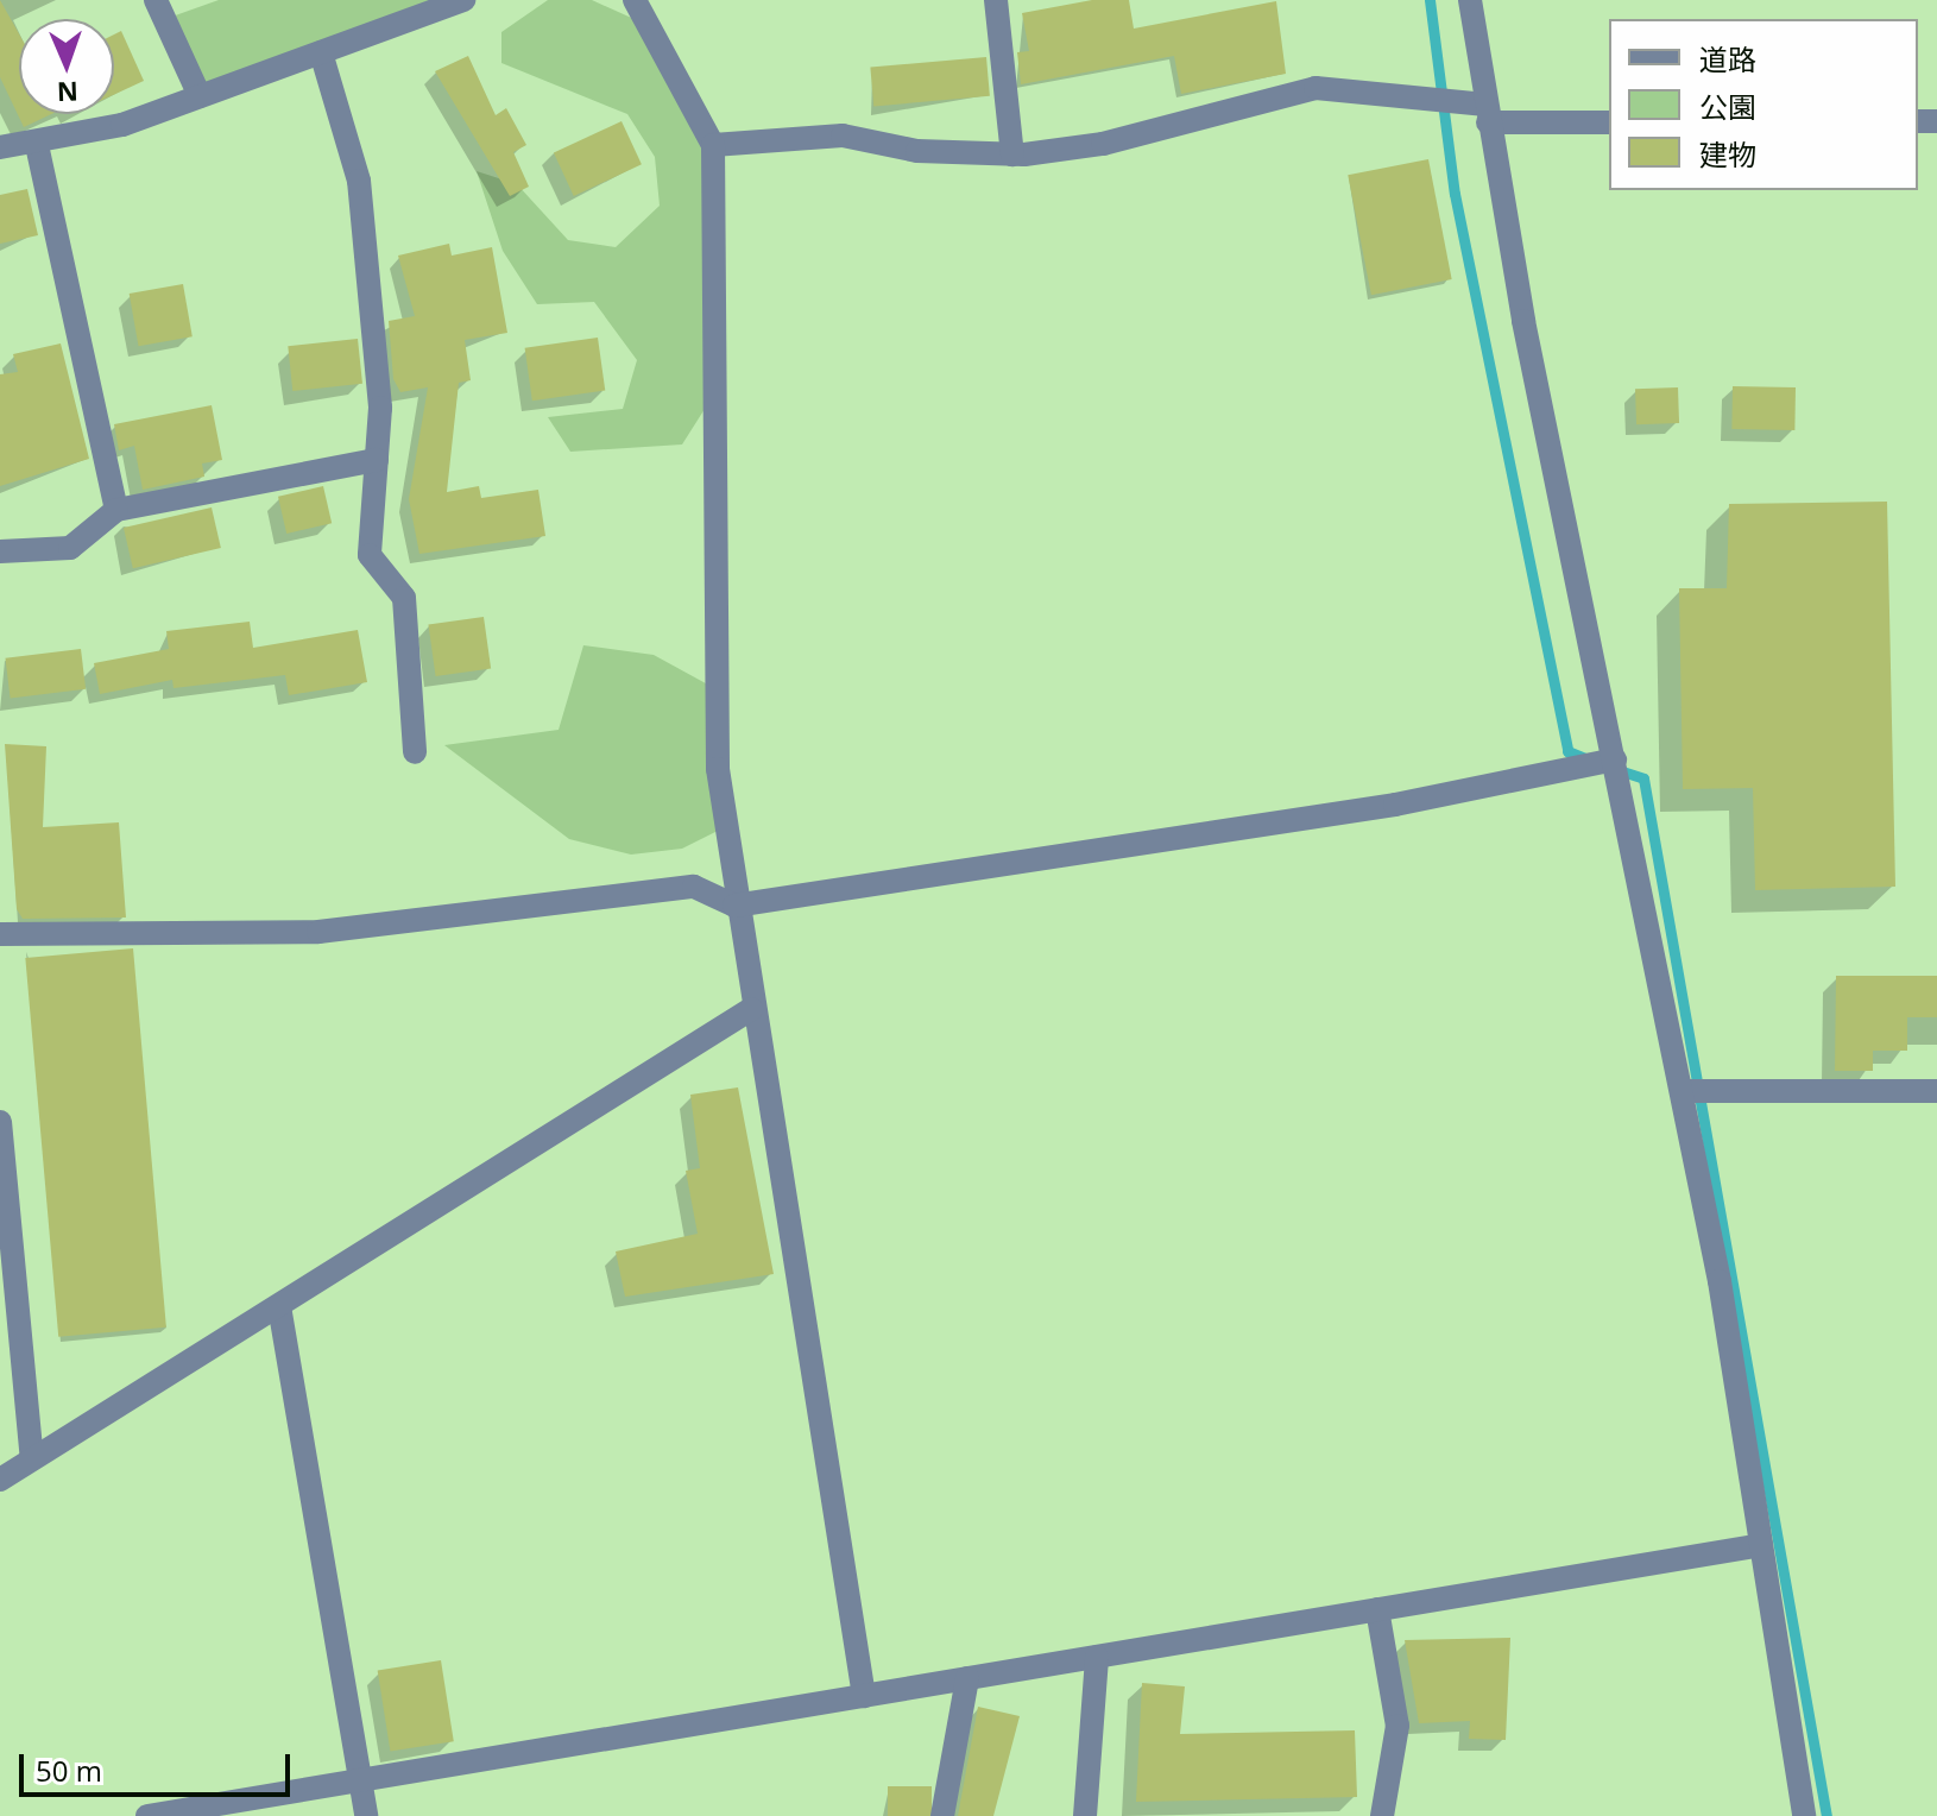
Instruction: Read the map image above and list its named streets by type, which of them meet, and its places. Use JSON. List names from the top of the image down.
{
  "legend": ["道路", "公園", "建物"],
  "scale_bar": "50 m",
  "north": "bottom"
}
